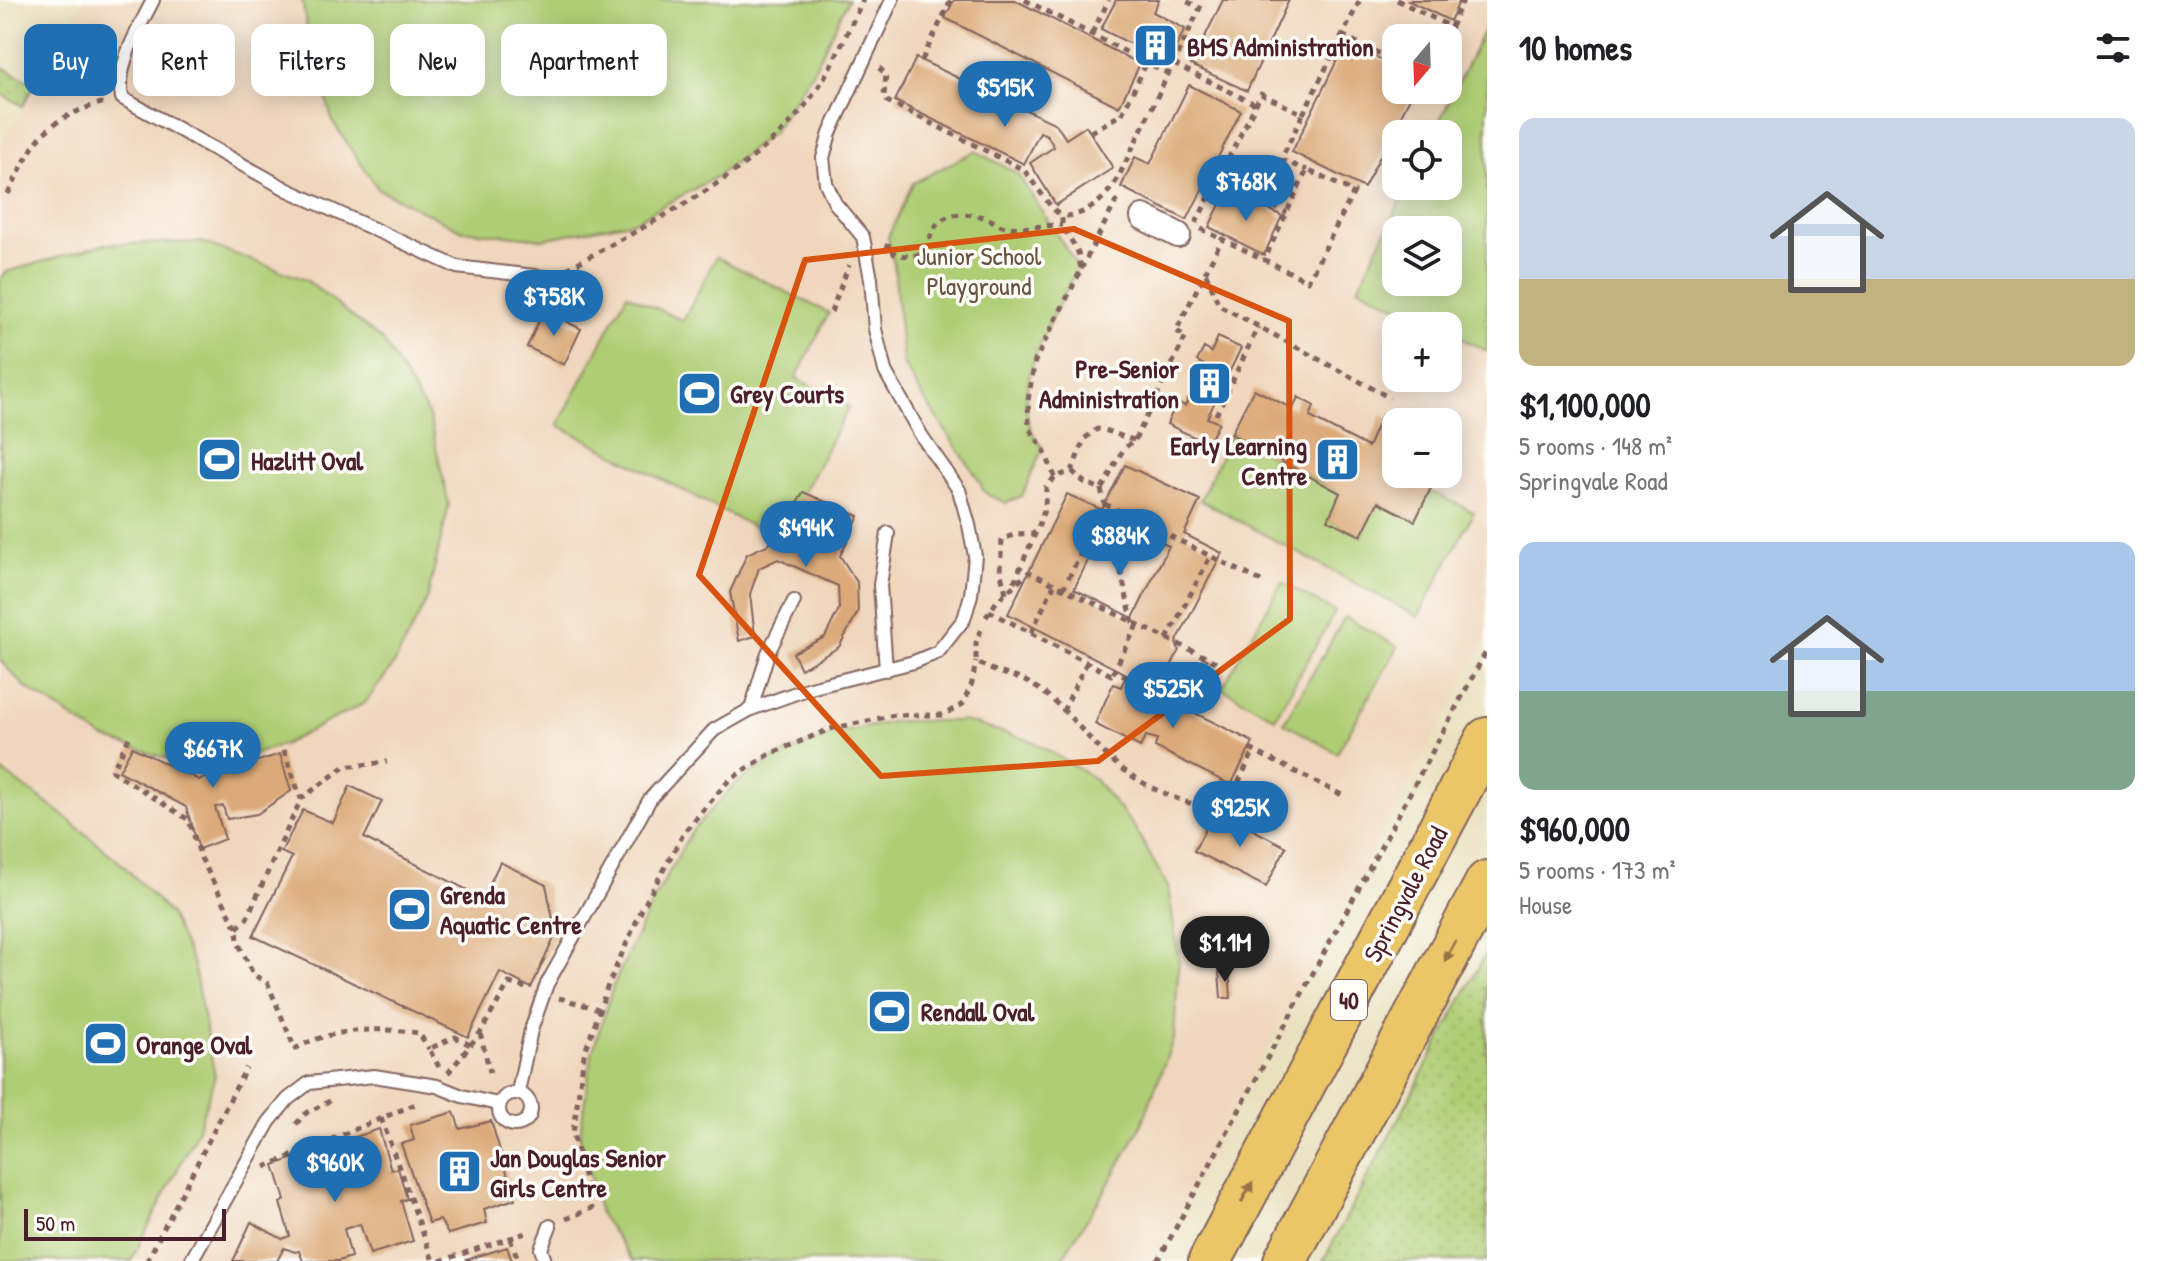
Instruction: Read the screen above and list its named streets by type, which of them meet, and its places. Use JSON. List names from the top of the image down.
{
  "streets": {
    "highway": ["Springvale Road", "40"]
  },
  "parks": ["Junior School Playground"],
  "places": {
    "building": [
      "BMS Administration",
      "Pre-Senior Administration",
      "Early Learning Centre",
      "Jan Douglas Senior Girls Centre"
    ],
    "sports": [
      "Grey Courts",
      "Hazlitt Oval",
      "Grenda Aquatic Centre",
      "Rendall Oval",
      "Orange Oval"
    ]
  },
  "scale_bar": "50 m",
  "north": "bottom",
  "page": {
    "heading": "10 homes",
    "map_buttons": ["+", "−"],
    "chip": [
      "Buy",
      "Rent",
      "Filters",
      "New",
      "Apartment"
    ],
    "price": [
      "$515K",
      "$768K",
      "$758K",
      "$494K",
      "$884K",
      "$525K",
      "$667K",
      "$925K",
      "$1.1M",
      "$960K"
    ],
    "list": [
      {
        "name": "$1,100,000",
        "note": "5 rooms · 148 m² · Springvale Road"
      },
      {
        "name": "$960,000",
        "note": "5 rooms · 173 m² · House"
      }
    ],
    "scale": "50 m"
  }
}
